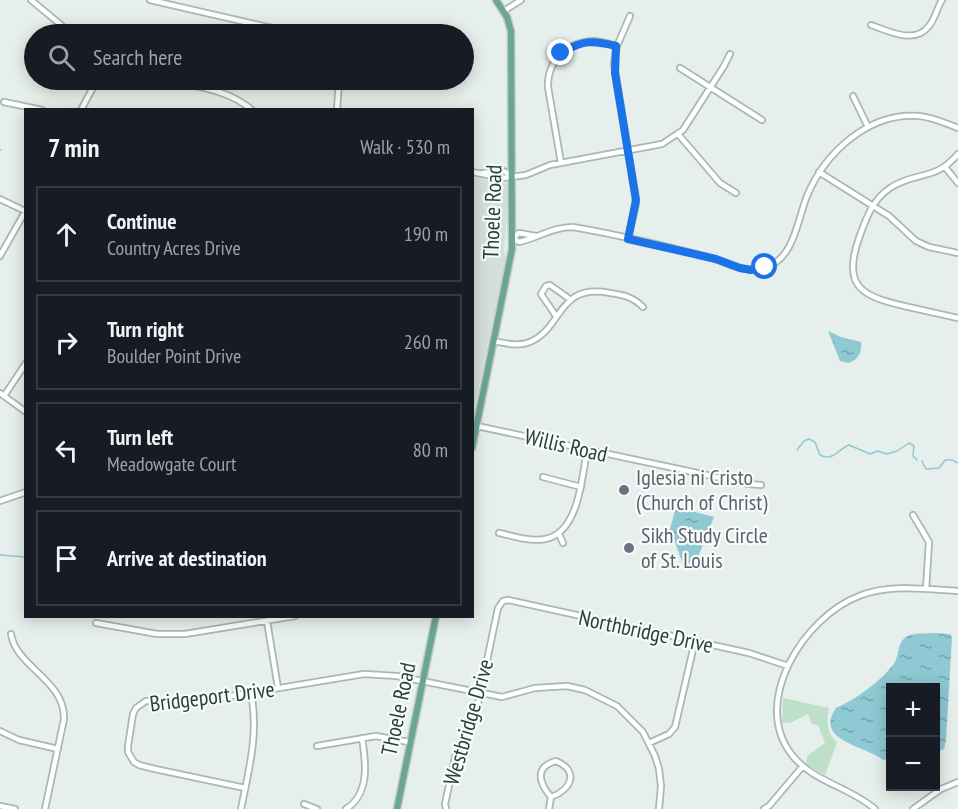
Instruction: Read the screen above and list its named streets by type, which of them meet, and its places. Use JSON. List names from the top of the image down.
{
  "streets": {
    "main road": ["Thoele Road"],
    "street": [
      "Willis Road",
      "Northbridge Drive",
      "Bridgeport Drive",
      "Westbridge Drive"
    ]
  },
  "crossings": [
    ["Thoele Road", "Willis Road"],
    ["Thoele Road", "Bridgeport Drive"],
    ["Northbridge Drive", "Westbridge Drive"],
    ["Bridgeport Drive", "Westbridge Drive"]
  ],
  "places": ["Iglesia ni Cristo (Church of Christ)", "Sikh Study Circle of St. Louis"],
  "page": {
    "search": "Search here",
    "heading": ["7 min", "Walk · 530 m"],
    "list": [
      ["Continue", "Country Acres Drive", "190 m"],
      ["Turn right", "Boulder Point Drive", "260 m"],
      ["Turn left", "Meadowgate Court", "80 m"],
      "Arrive at destination"
    ],
    "map_buttons": ["+", "−"]
  }
}
